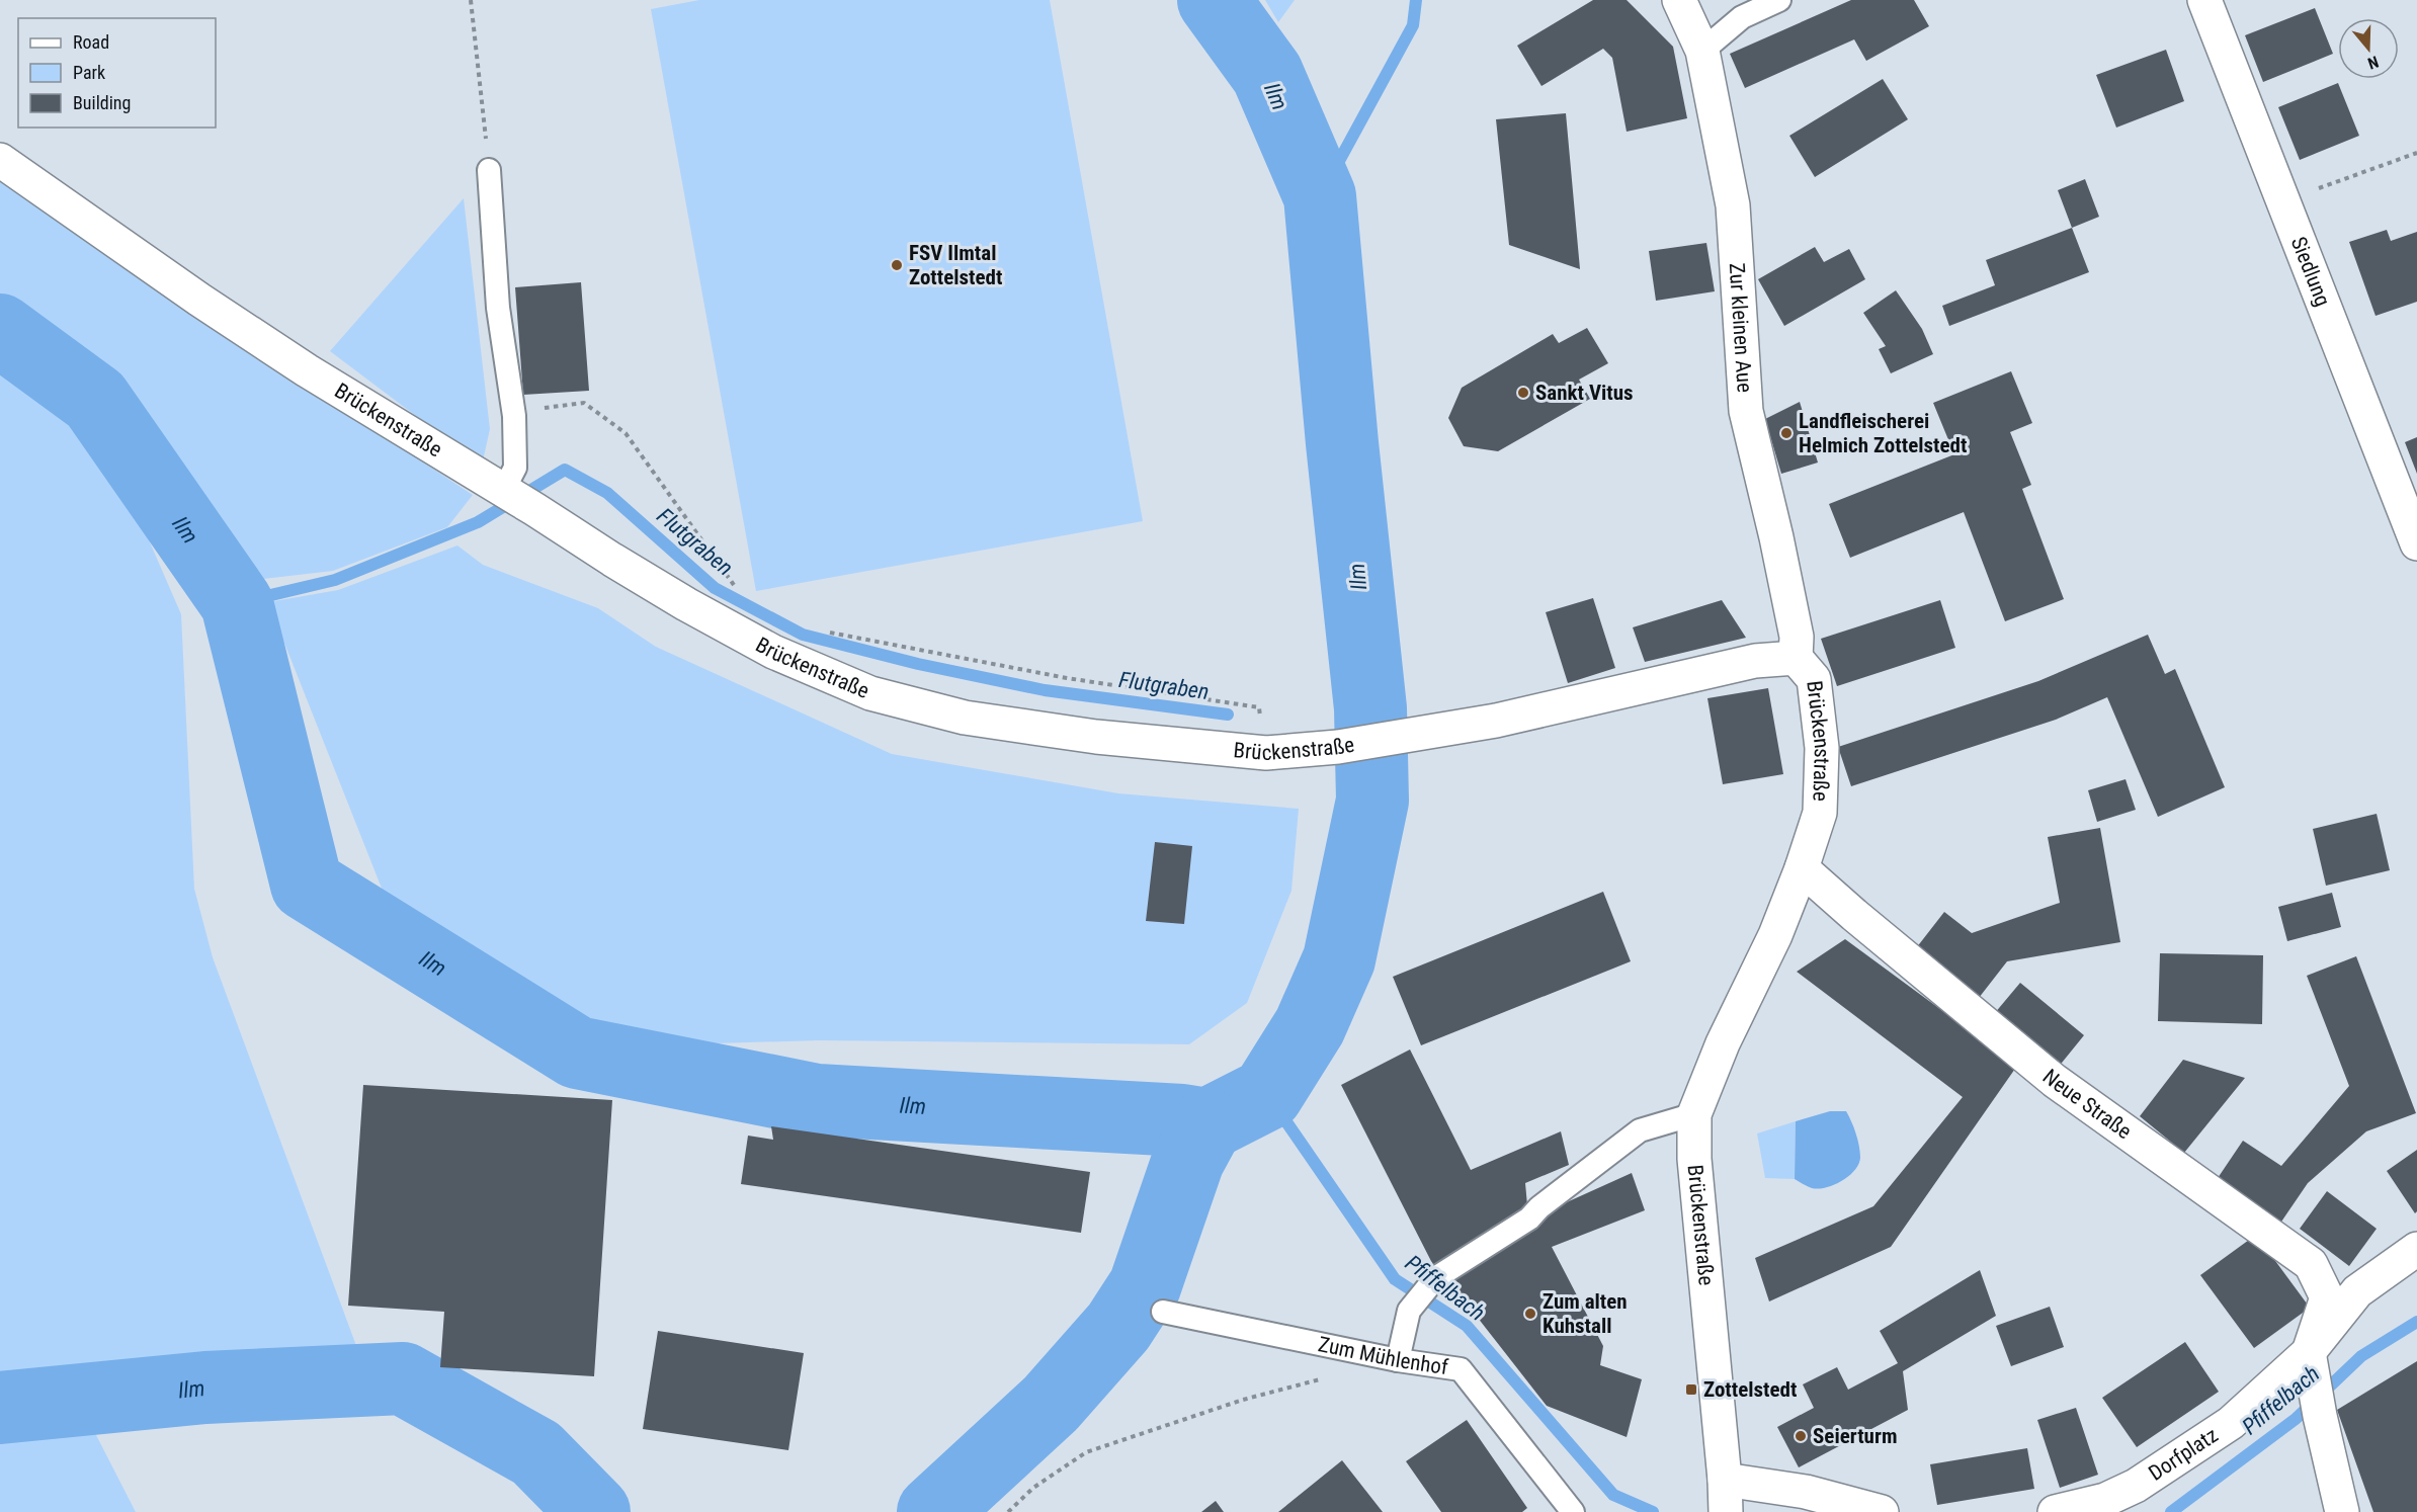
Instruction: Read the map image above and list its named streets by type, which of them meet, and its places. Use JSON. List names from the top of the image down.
{
  "streets": {
    "street": [
      "Siedlung",
      "Zur kleinen Aue",
      "Brückenstraße",
      "Neue Straße",
      "Dorfplatz"
    ],
    "lane": ["Zum Mühlenhof"]
  },
  "crossings": [
    ["Zur kleinen Aue", "Brückenstraße"],
    ["Brückenstraße", "Neue Straße"],
    ["Neue Straße", "Dorfplatz"]
  ],
  "water": ["Ilm", "Flutgraben", "Pfiffelbach"],
  "places": {
    "other": [
      "FSV Ilmtal Zottelstedt",
      "Sankt Vitus",
      "Landfleischerei Helmich Zottelstedt",
      "Zum alten Kuhstall",
      "Seierturm"
    ],
    "transit": ["Zottelstedt"]
  },
  "legend": ["Road", "Park", "Building"],
  "north": "bottom"
}
